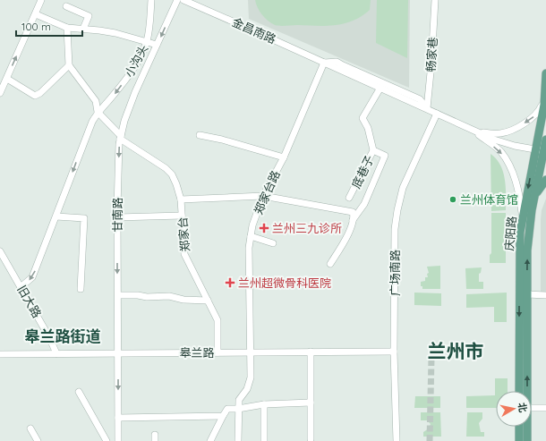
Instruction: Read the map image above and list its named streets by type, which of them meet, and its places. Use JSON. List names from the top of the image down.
{
  "streets": {
    "main road": ["庆阳路"],
    "street": [
      "金昌南路",
      "畅家巷",
      "小沟头",
      "底巷子",
      "郑家台路",
      "甘南路",
      "郑家台",
      "广场南路",
      "旧大路",
      "皋兰路"
    ]
  },
  "crossings": [
    ["金昌南路", "畅家巷"],
    ["金昌南路", "底巷子"],
    ["金昌南路", "郑家台路"],
    ["金昌南路", "庆阳路"],
    ["金昌南路", "广场南路"],
    ["小沟头", "郑家台"],
    ["小沟头", "旧大路"],
    ["郑家台路", "皋兰路"],
    ["甘南路", "郑家台"],
    ["甘南路", "皋兰路"],
    ["郑家台", "皋兰路"],
    ["广场南路", "皋兰路"],
    ["旧大路", "皋兰路"]
  ],
  "one_way": ["小沟头", "甘南路"],
  "districts": ["皋兰路街道", "兰州市"],
  "places": {
    "other": ["兰州体育馆"],
    "health": ["兰州三九诊所", "兰州超微骨科医院"]
  },
  "scale_bar": "100 m",
  "north": "right"
}
